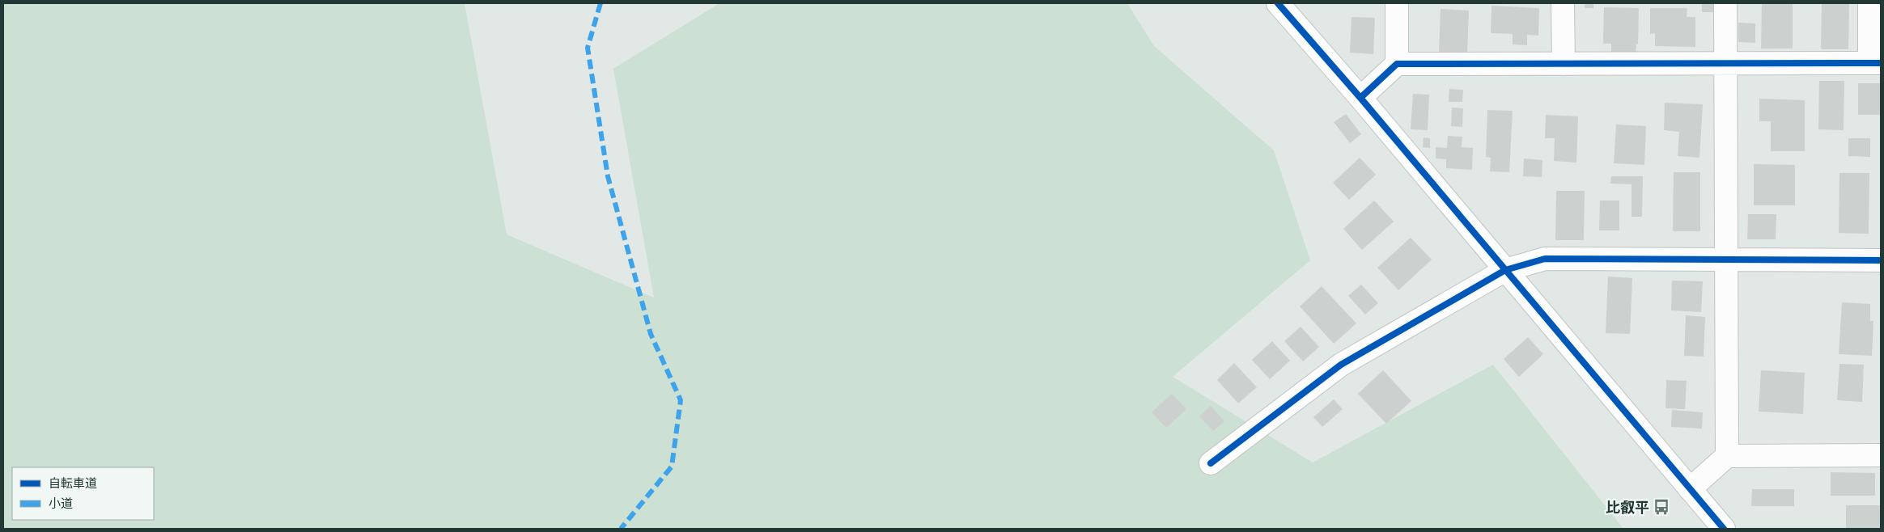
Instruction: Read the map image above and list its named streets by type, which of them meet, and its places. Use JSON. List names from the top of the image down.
{
  "places": {
    "bus stop": ["比叡平"]
  },
  "legend": ["自転車道", "小道"]
}
